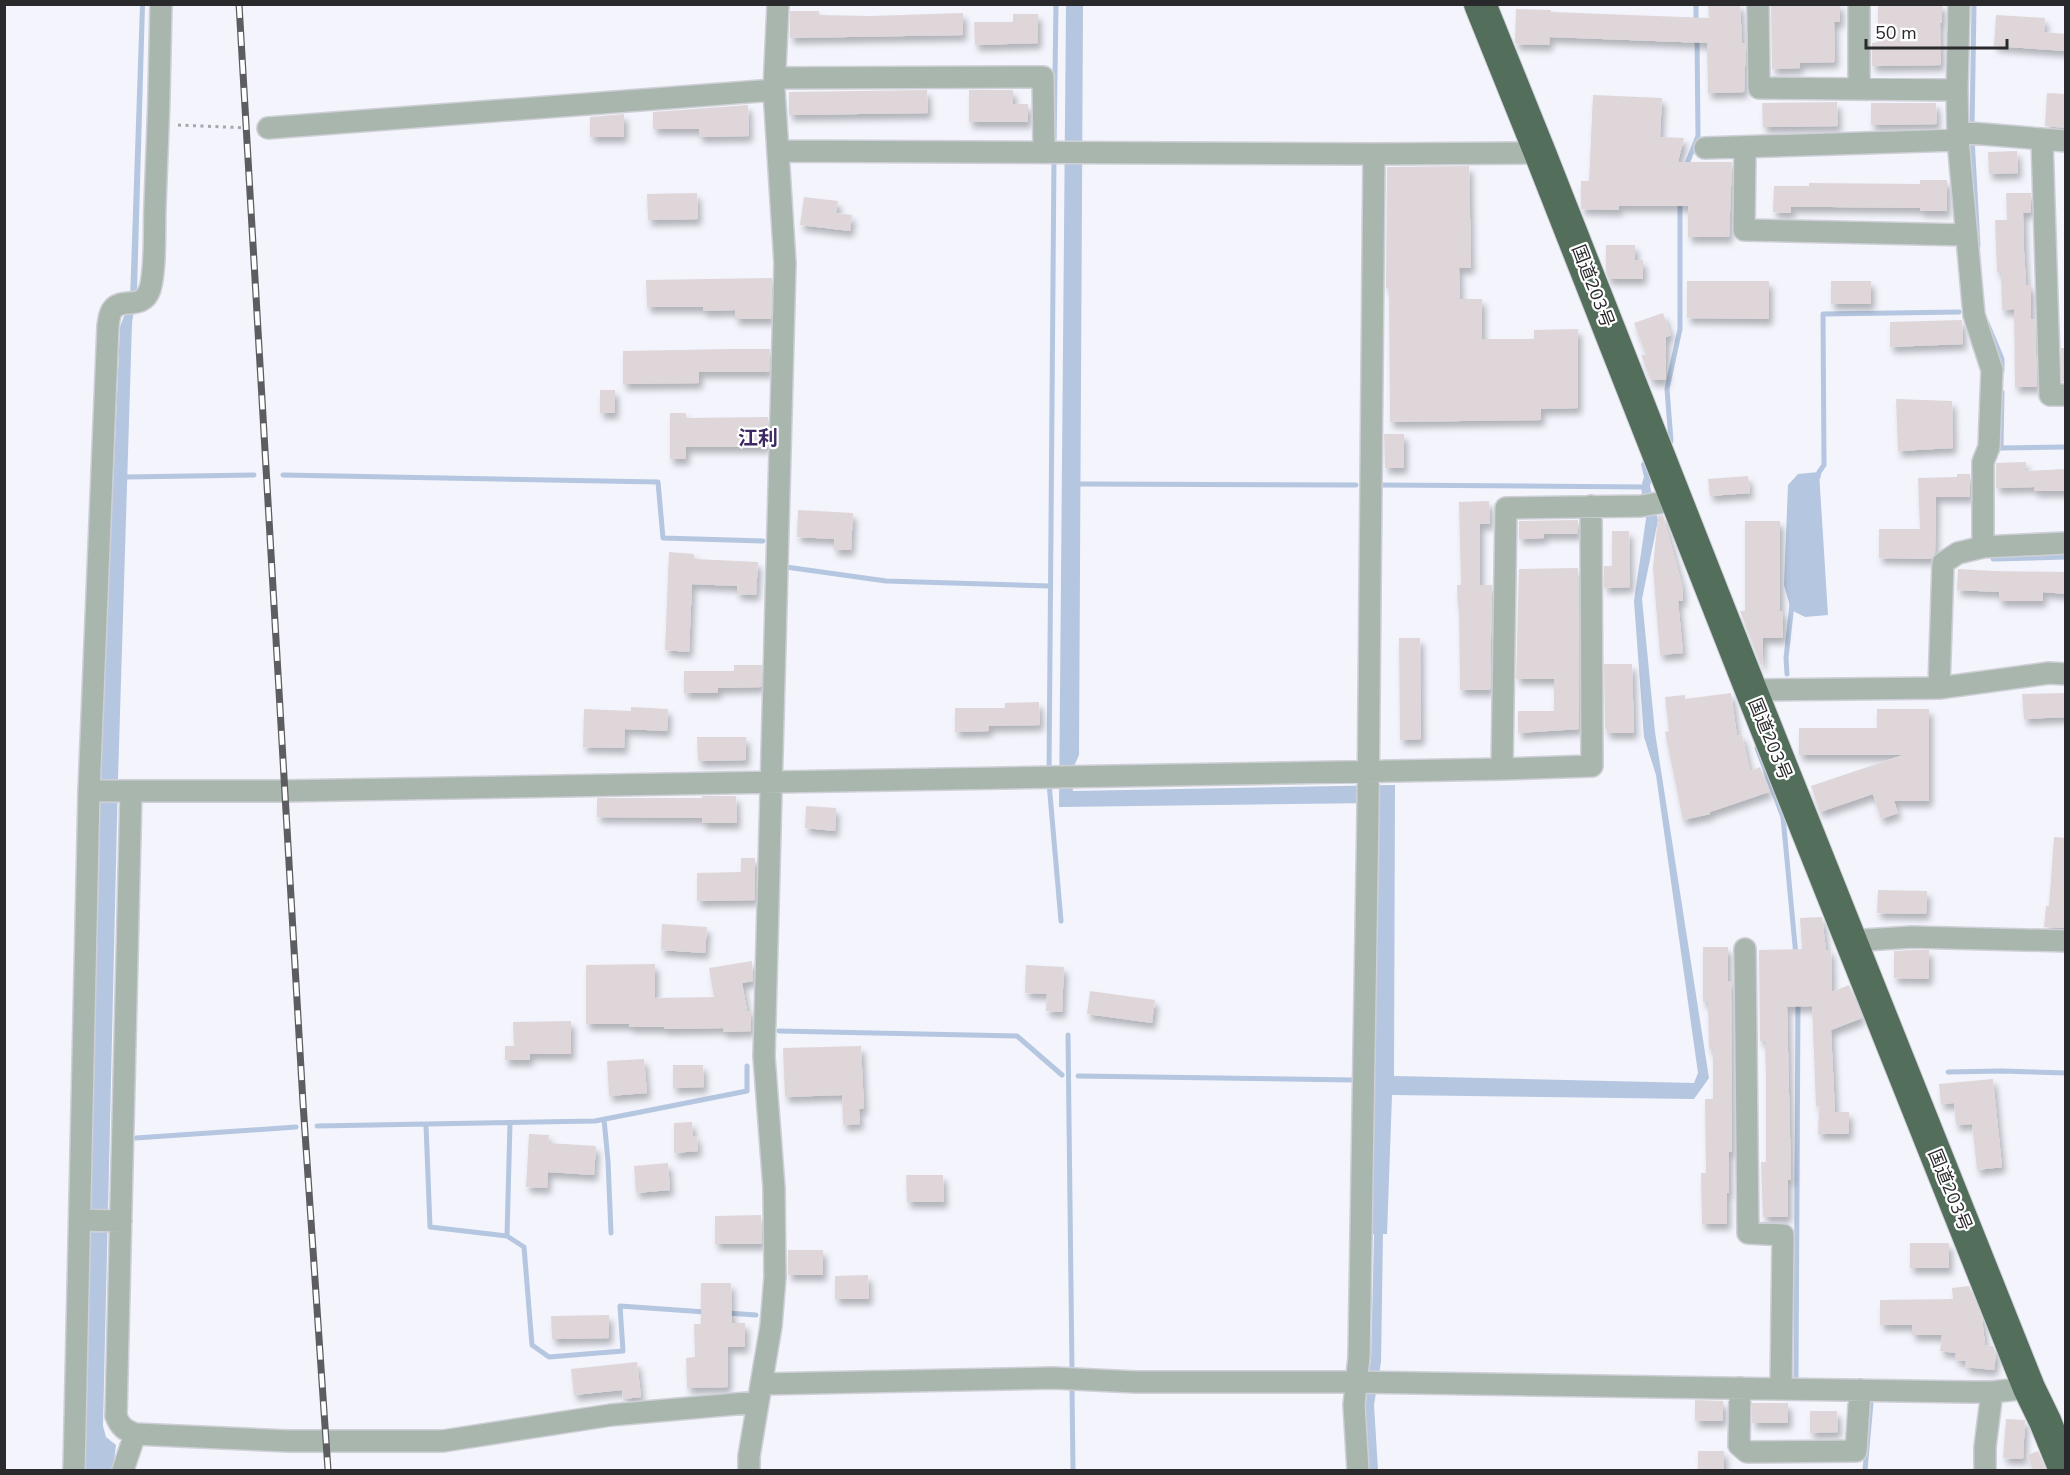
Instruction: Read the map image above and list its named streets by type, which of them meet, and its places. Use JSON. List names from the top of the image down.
{
  "streets": {
    "highway": ["国道203号"]
  },
  "districts": ["江利"],
  "scale_bar": "50 m"
}
